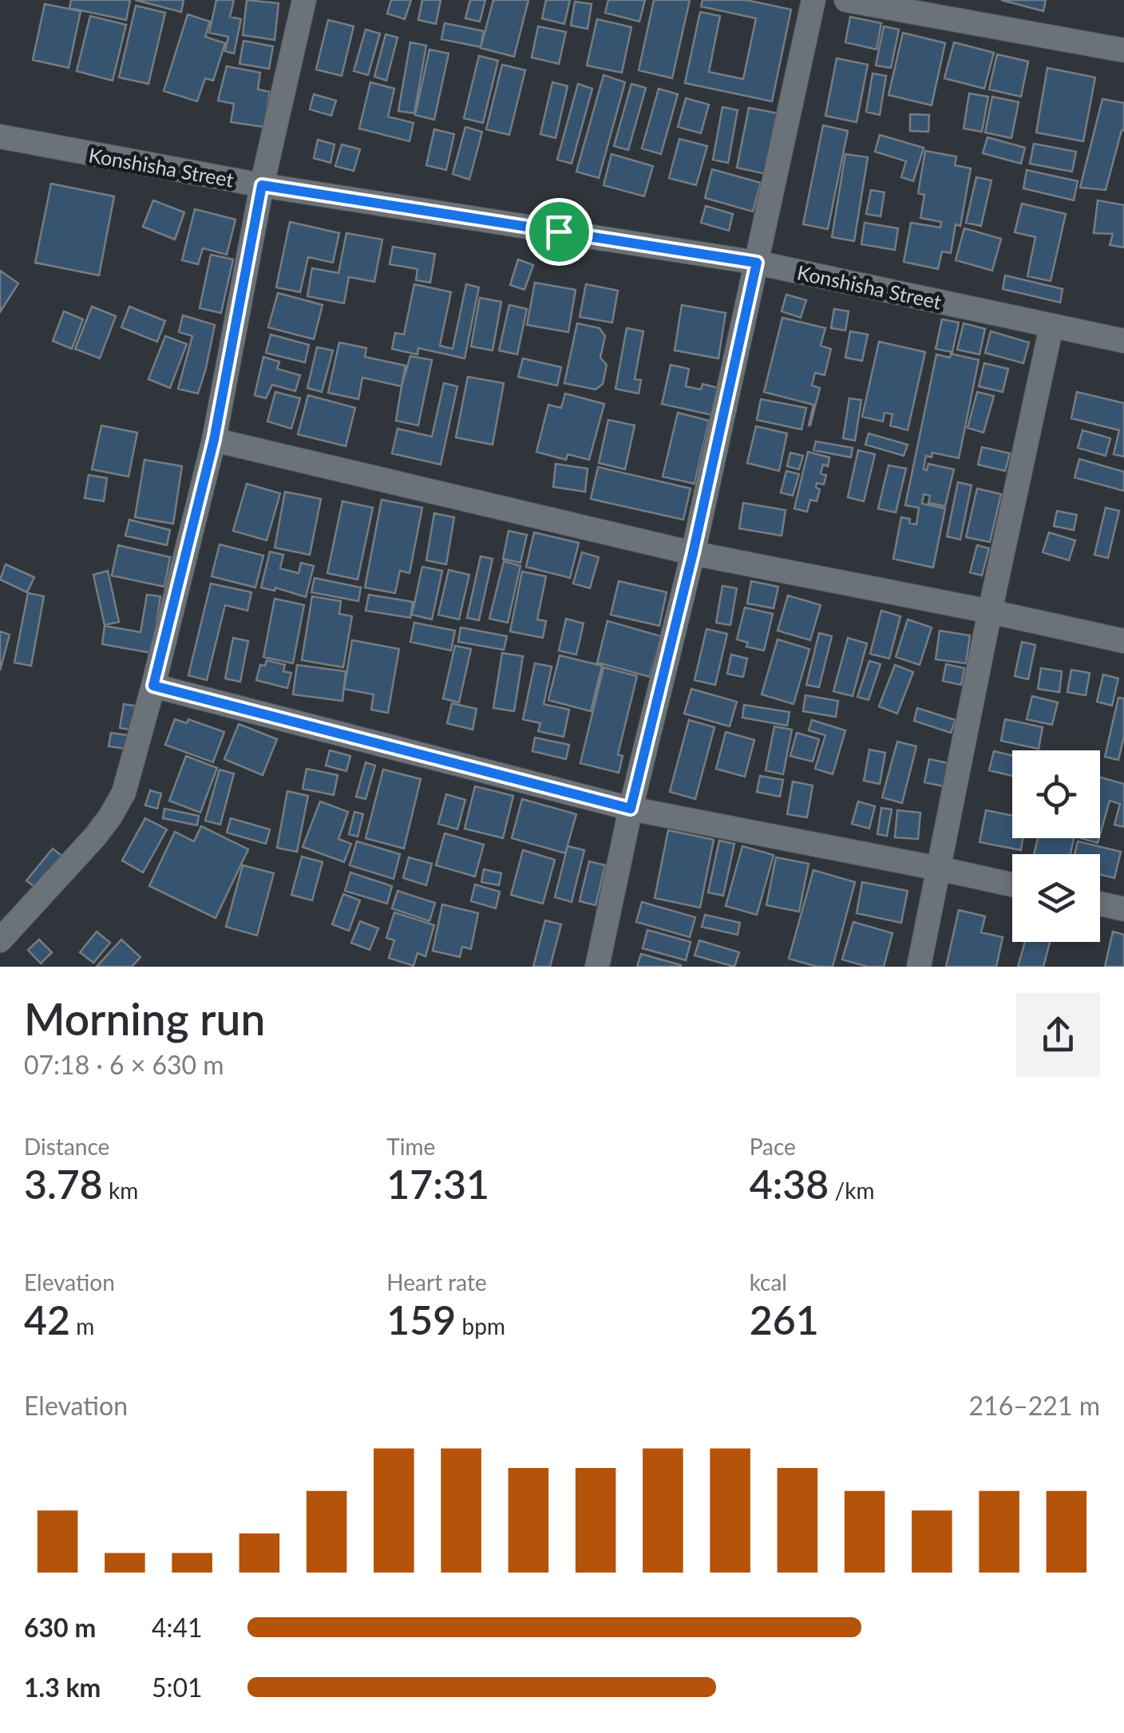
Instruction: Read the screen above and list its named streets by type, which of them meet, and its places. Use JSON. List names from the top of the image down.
{
  "streets": {
    "street": ["Konshisha Street"]
  },
  "page": {
    "heading": ["Morning run", "07:18 · 6 × 630 m"],
    "stats": [
      ["Distance", "3.78 km"],
      ["Time", "17:31"],
      ["Pace", "4:38 /km"],
      ["Elevation", "42 m"],
      ["Heart rate", "159 bpm"],
      ["kcal", "261"]
    ],
    "chart": ["Elevation", "216–221 m"],
    "list": [
      {
        "name": "630 m",
        "note": "4:41"
      },
      {
        "name": "1.3 km",
        "note": "5:01"
      }
    ]
  }
}
